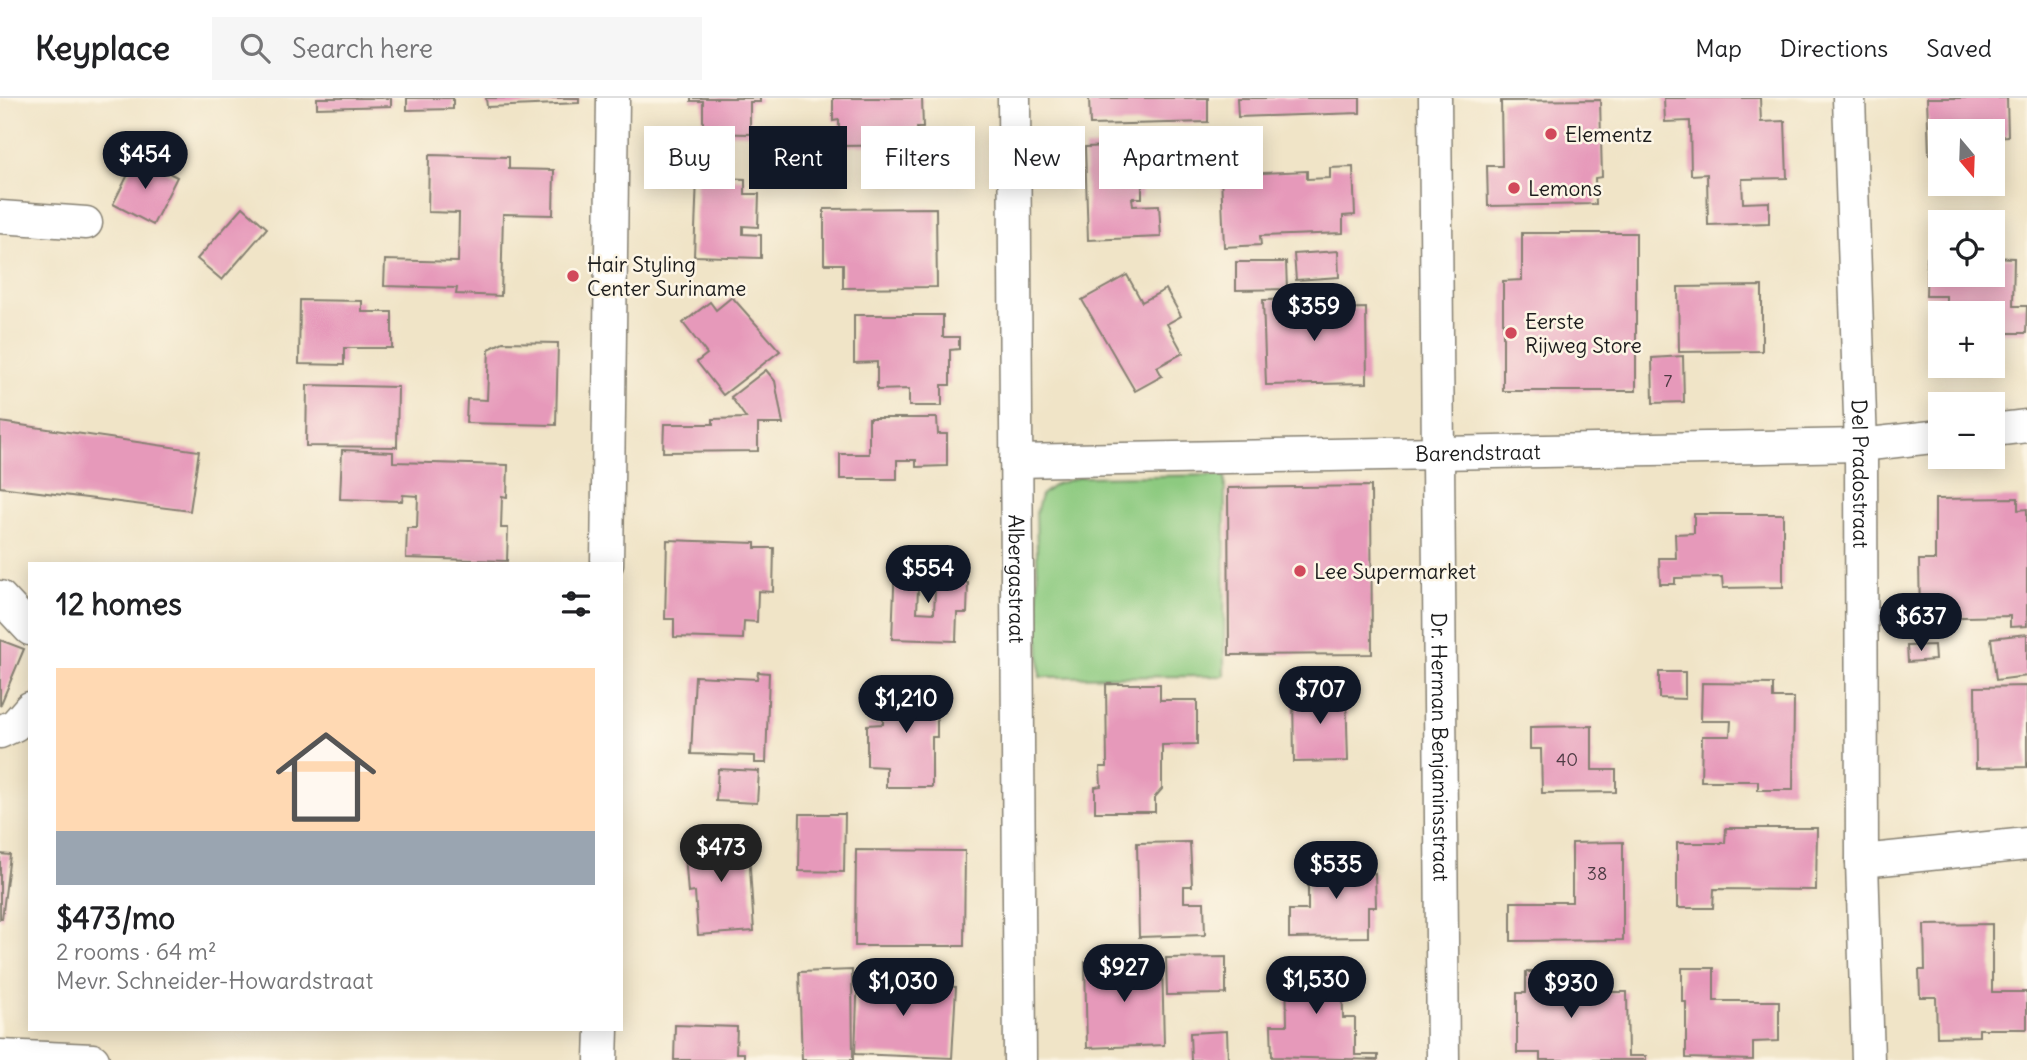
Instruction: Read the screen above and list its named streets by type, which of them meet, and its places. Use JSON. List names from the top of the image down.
{
  "streets": {
    "street": [
      "Barendstraat",
      "Del Pradostraat",
      "Albergastraat",
      "Dr. Herman Benjaminsstraat"
    ]
  },
  "crossings": [
    ["Barendstraat", "Del Pradostraat"],
    ["Barendstraat", "Albergastraat"],
    ["Barendstraat", "Dr. Herman Benjaminsstraat"]
  ],
  "places": [
    "Elementz",
    "Lemons",
    "Hair Styling Center Suriname",
    "Eerste Rijweg Store",
    "Lee Supermarket"
  ],
  "house_numbers": ["7", "40", "38"],
  "north": "bottom",
  "page": {
    "header": "Keyplace",
    "search": "Search here",
    "nav": ["Map", "Directions", "Saved"],
    "map_buttons": ["+", "−"],
    "chip": [
      "Buy",
      "Rent",
      "Filters",
      "New",
      "Apartment"
    ],
    "price": [
      "$454",
      "$359",
      "$554",
      "$637",
      "$707",
      "$1,210",
      "$473",
      "$535",
      "$927",
      "$1,530",
      "$1,030",
      "$930"
    ],
    "heading": "12 homes",
    "list": [
      {
        "name": "$473/mo",
        "note": "2 rooms · 64 m² · Mevr. Schneider-Howardstraat"
      }
    ]
  }
}
